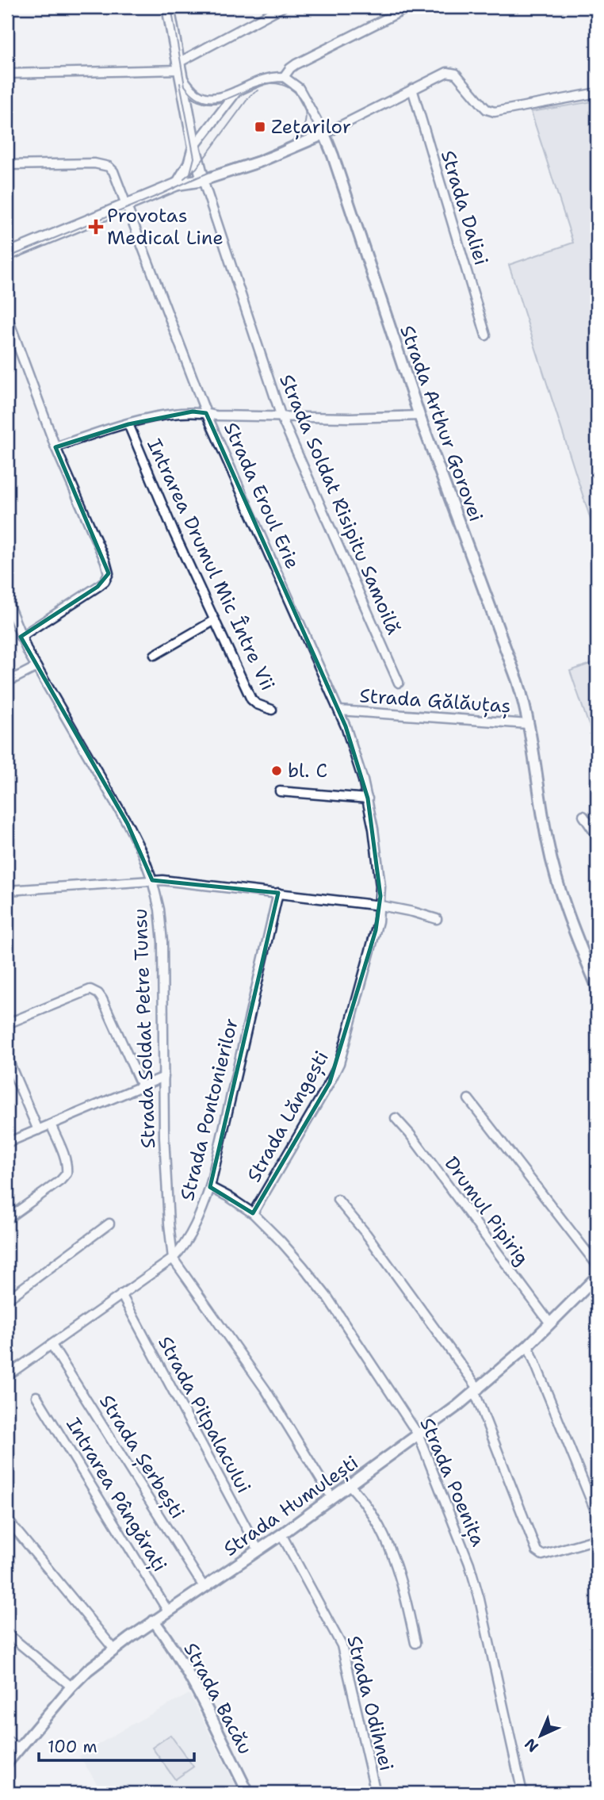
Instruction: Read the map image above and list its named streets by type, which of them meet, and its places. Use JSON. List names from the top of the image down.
{
  "streets": {
    "street": [
      "Strada Daliei",
      "Strada Arthur Gorovei",
      "Strada Eroul Erie",
      "Strada Soldat Risipitu Samoilă",
      "Intrarea Drumul Mic Între Vii",
      "Strada Gălăuțaș",
      "Strada Soldat Petre Tunsu",
      "Strada Pontonierilor",
      "Strada Lăngești",
      "Drumul Pipirig",
      "Strada Pitpalacului",
      "Strada Șerbești",
      "Strada Poenița",
      "Intrarea Pângărați",
      "Strada Humulești",
      "Strada Bacău",
      "Strada Odihnei"
    ]
  },
  "crossings": [
    ["Strada Arthur Gorovei", "Strada Gălăuțaș"],
    ["Strada Eroul Erie", "Strada Gălăuțaș"],
    ["Strada Eroul Erie", "Strada Lăngești"],
    ["Strada Soldat Petre Tunsu", "Strada Pontonierilor"],
    ["Strada Pontonierilor", "Strada Pitpalacului"],
    ["Strada Pontonierilor", "Strada Șerbești"],
    ["Strada Pontonierilor", "Strada Poenița"],
    ["Strada Lăngești", "Strada Poenița"],
    ["Drumul Pipirig", "Strada Humulești"],
    ["Strada Pitpalacului", "Strada Humulești"],
    ["Strada Șerbești", "Strada Humulești"],
    ["Strada Poenița", "Strada Humulești"],
    ["Intrarea Pângărați", "Strada Humulești"],
    ["Strada Humulești", "Strada Bacău"],
    ["Strada Humulești", "Strada Odihnei"]
  ],
  "places": {
    "transit": ["Zețarilor"],
    "health": ["Provotas Medical Line"],
    "other": ["bl. C"]
  },
  "scale_bar": "100 m",
  "north": "bottom left"
}
